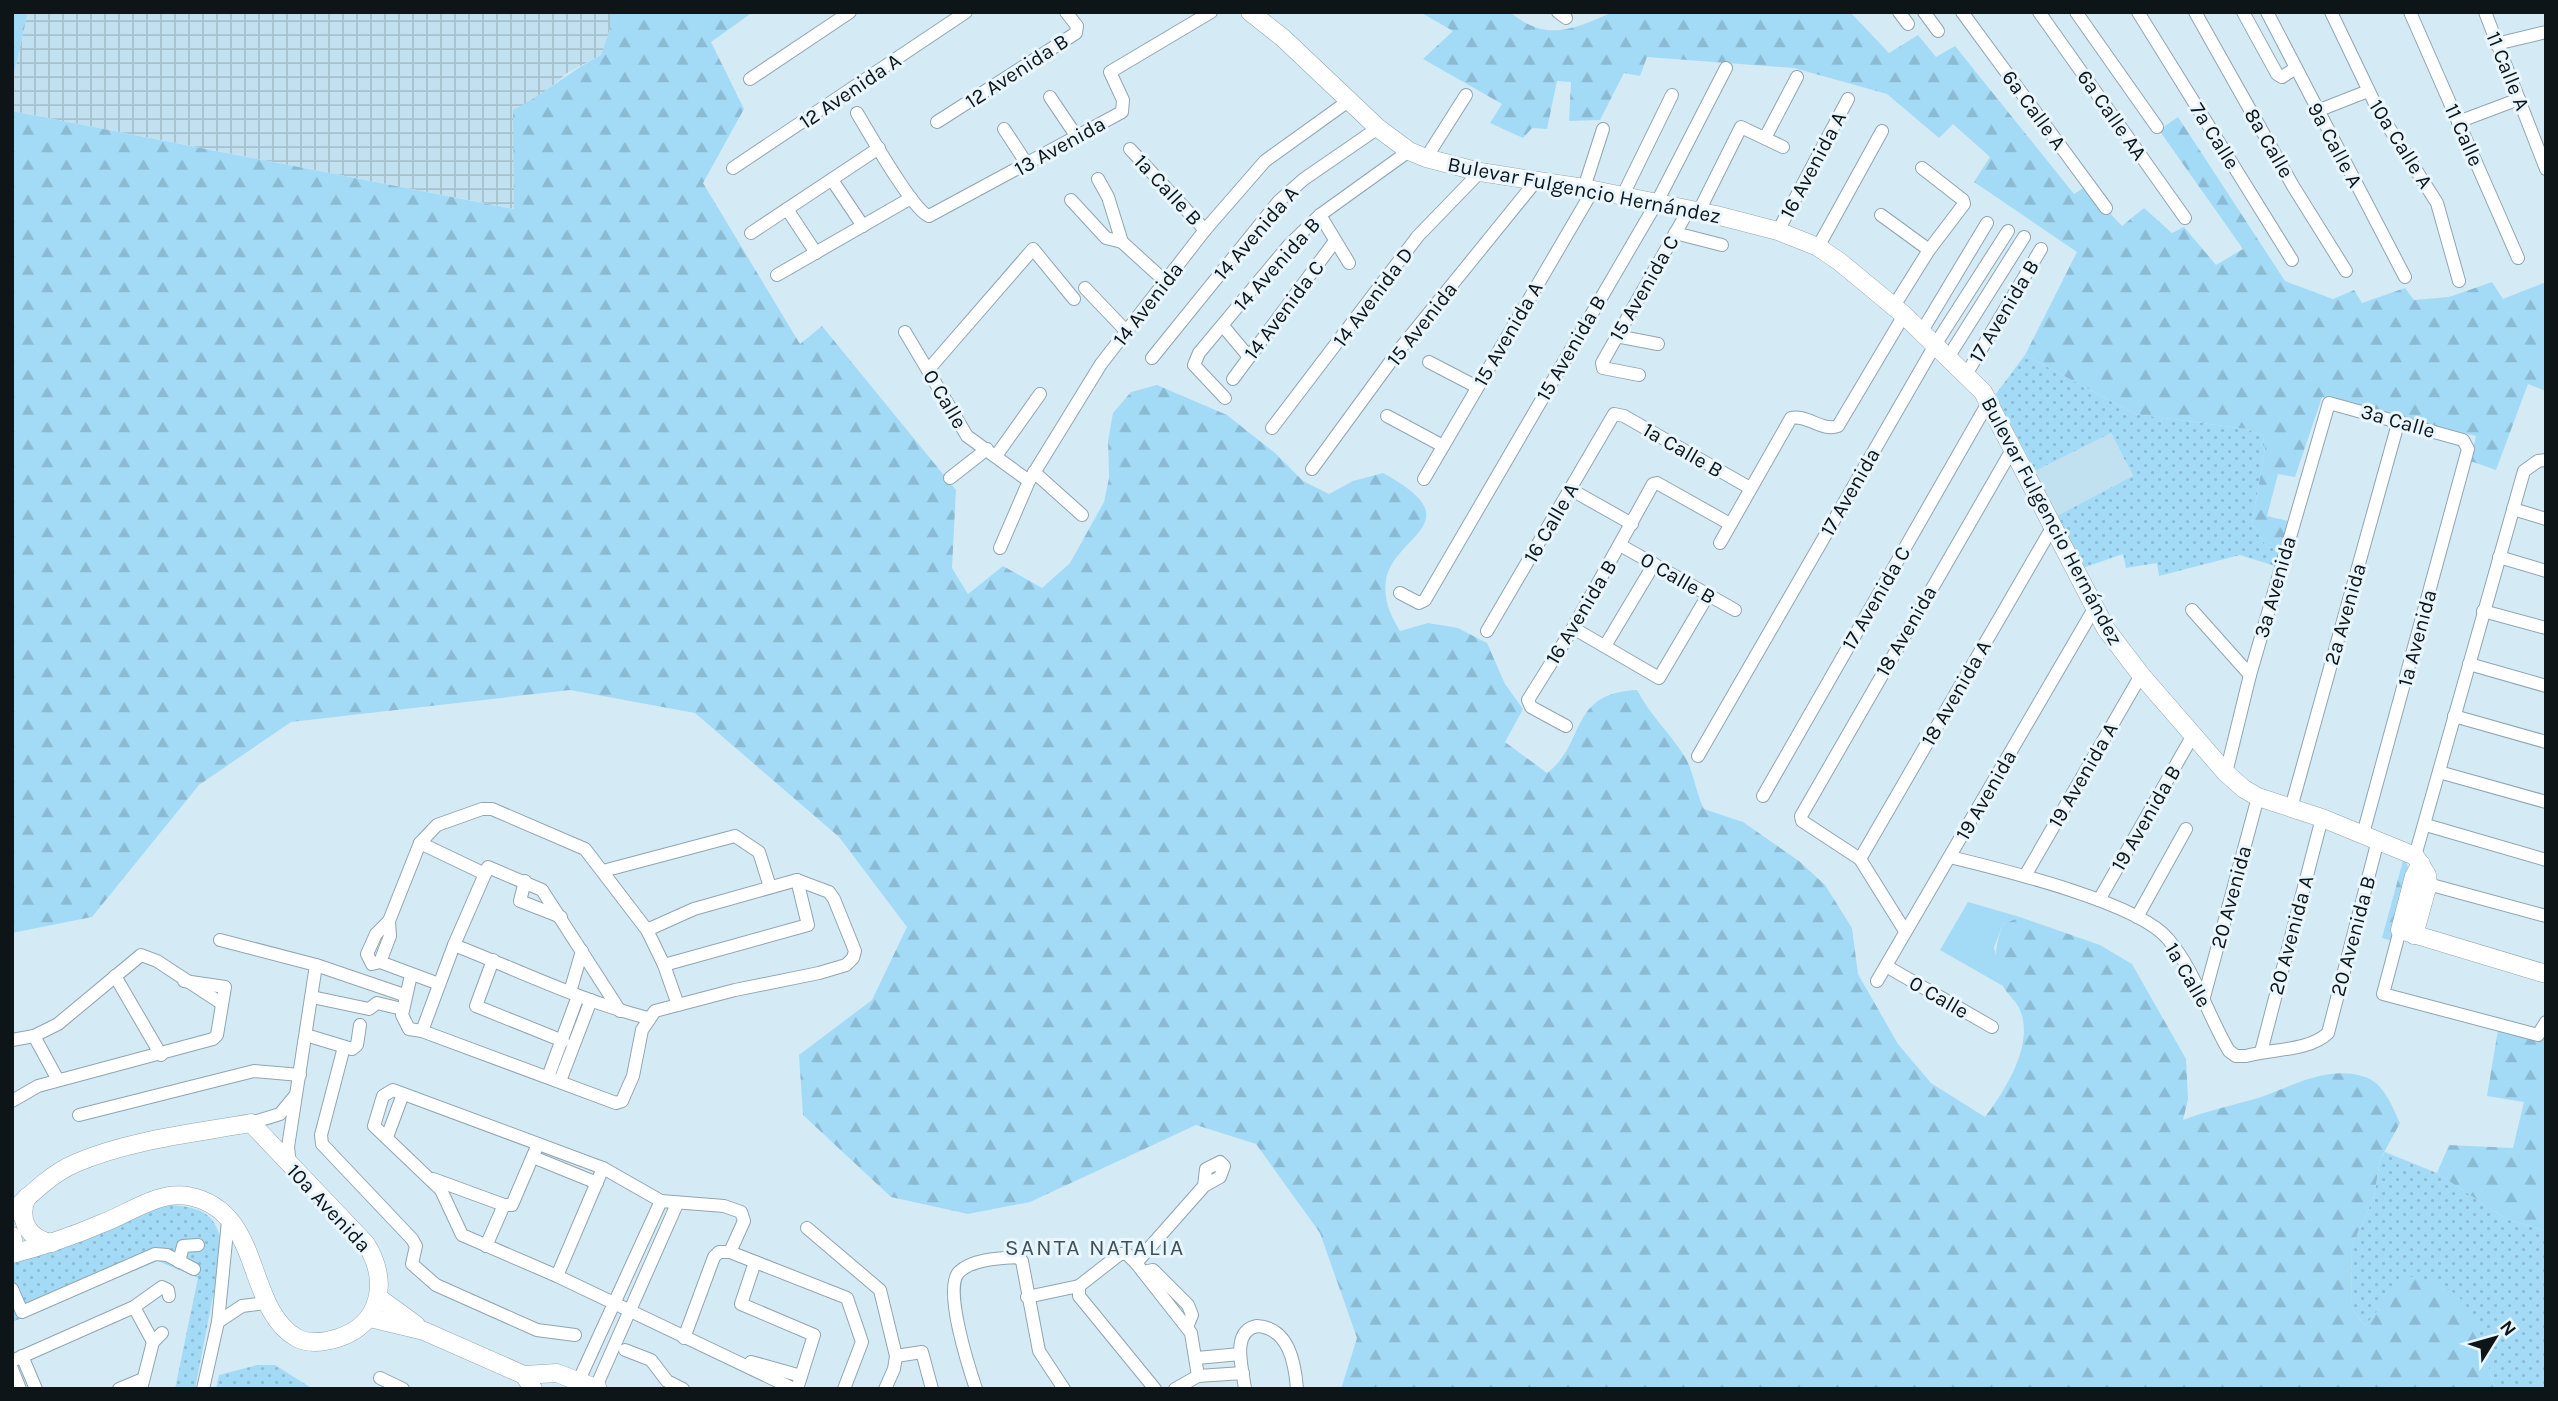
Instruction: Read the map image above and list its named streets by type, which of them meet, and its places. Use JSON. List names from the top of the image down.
{
  "streets": {
    "street": [
      "12 Avenida B",
      "11 Calle A",
      "12 Avenida A",
      "6a Calle A",
      "6a Calle AA",
      "11 Calle",
      "7a Calle",
      "8a Calle",
      "10a Calle A",
      "9a Calle A",
      "13 Avenida",
      "16 Avenida A",
      "1a Calle B",
      "Bulevar Fulgencio Hernández",
      "14 Avenida A",
      "14 Avenida B",
      "15 Avenida C",
      "14 Avenida D",
      "14 Avenida",
      "14 Avenida C",
      "17 Avenida B",
      "15 Avenida",
      "15 Avenida A",
      "15 Avenida B",
      "0 Calle",
      "3a Calle",
      "17 Avenida",
      "16 Calle A",
      "0 Calle B",
      "3a Avenida",
      "17 Avenida C",
      "16 Avenida B",
      "2a Avenida",
      "18 Avenida",
      "1a Avenida",
      "18 Avenida A",
      "19 Avenida A",
      "19 Avenida",
      "19 Avenida B",
      "20 Avenida",
      "20 Avenida A",
      "20 Avenida B",
      "1a Calle",
      "10a Avenida"
    ]
  },
  "crossings": [
    ["16 Avenida A", "Bulevar Fulgencio Hernández"],
    ["1a Calle B", "14 Avenida"],
    ["1a Calle B", "16 Calle A"],
    ["Bulevar Fulgencio Hernández", "14 Avenida A"],
    ["Bulevar Fulgencio Hernández", "14 Avenida B"],
    ["Bulevar Fulgencio Hernández", "15 Avenida C"],
    ["Bulevar Fulgencio Hernández", "14 Avenida D"],
    ["Bulevar Fulgencio Hernández", "14 Avenida"],
    ["Bulevar Fulgencio Hernández", "17 Avenida B"],
    ["Bulevar Fulgencio Hernández", "15 Avenida"],
    ["Bulevar Fulgencio Hernández", "15 Avenida A"],
    ["Bulevar Fulgencio Hernández", "15 Avenida B"],
    ["Bulevar Fulgencio Hernández", "17 Avenida"],
    ["Bulevar Fulgencio Hernández", "3a Avenida"],
    ["Bulevar Fulgencio Hernández", "17 Avenida C"],
    ["Bulevar Fulgencio Hernández", "2a Avenida"],
    ["Bulevar Fulgencio Hernández", "18 Avenida"],
    ["Bulevar Fulgencio Hernández", "1a Avenida"],
    ["Bulevar Fulgencio Hernández", "18 Avenida A"],
    ["Bulevar Fulgencio Hernández", "19 Avenida A"],
    ["Bulevar Fulgencio Hernández", "19 Avenida"],
    ["Bulevar Fulgencio Hernández", "19 Avenida B"],
    ["Bulevar Fulgencio Hernández", "20 Avenida"],
    ["Bulevar Fulgencio Hernández", "20 Avenida A"],
    ["Bulevar Fulgencio Hernández", "20 Avenida B"],
    ["14 Avenida", "0 Calle"],
    ["0 Calle", "19 Avenida"],
    ["3a Calle", "3a Avenida"],
    ["3a Calle", "2a Avenida"],
    ["3a Calle", "1a Avenida"],
    ["0 Calle B", "16 Avenida B"],
    ["18 Avenida", "18 Avenida A"],
    ["1a Avenida", "20 Avenida B"],
    ["19 Avenida A", "1a Calle"],
    ["19 Avenida", "1a Calle"],
    ["19 Avenida B", "1a Calle"],
    ["20 Avenida", "1a Calle"],
    ["20 Avenida A", "1a Calle"],
    ["20 Avenida B", "1a Calle"]
  ],
  "districts": ["SANTA NATALIA"],
  "north": "top right"
}
